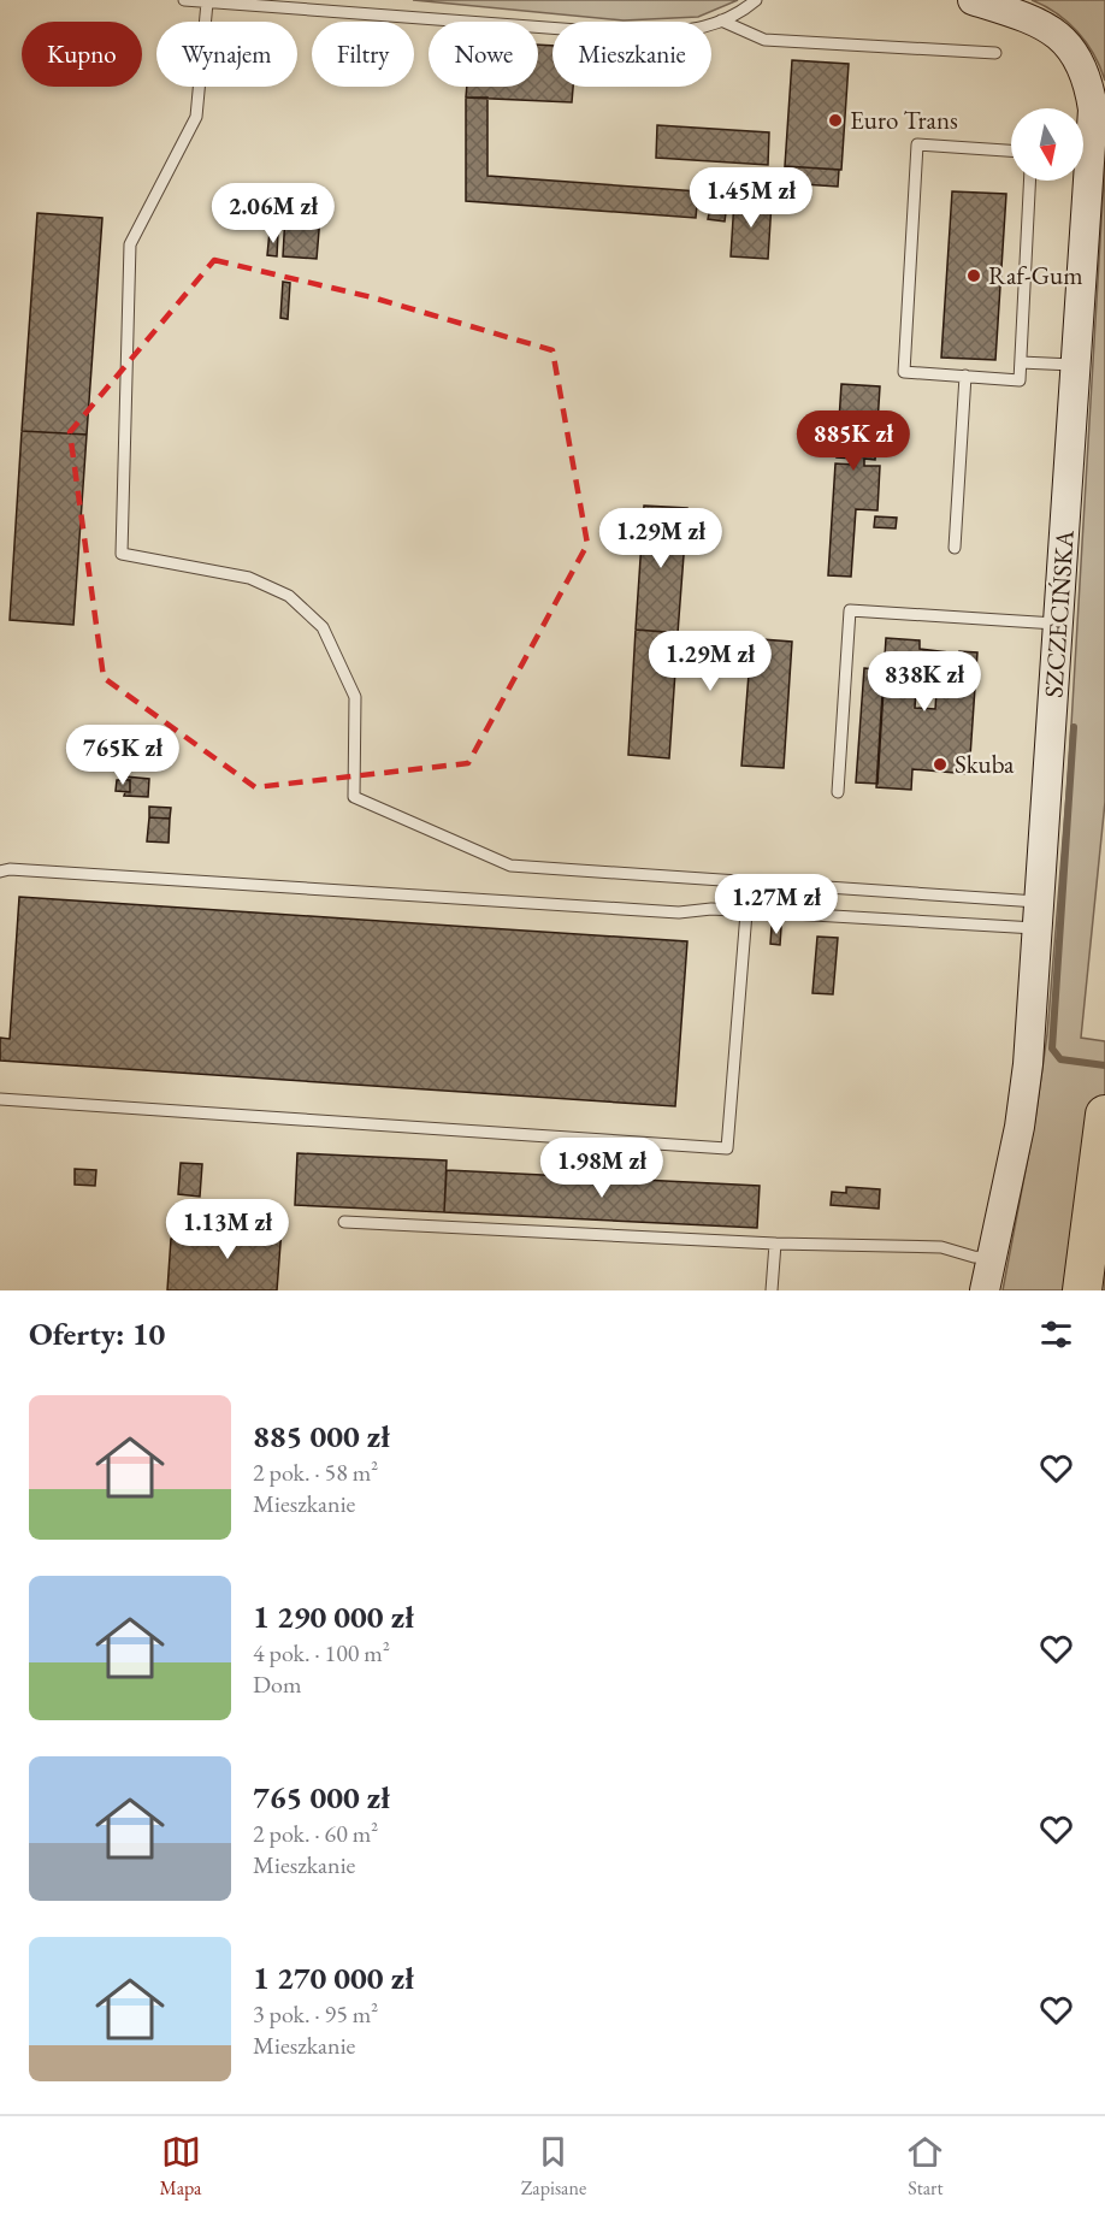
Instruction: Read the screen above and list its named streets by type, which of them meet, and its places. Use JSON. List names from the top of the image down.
{
  "streets": {
    "street": ["SZCZECIŃSKA"]
  },
  "places": ["Euro Trans", "Raf-Gum", "Skuba"],
  "north": "bottom",
  "page": {
    "chip": [
      "Kupno",
      "Wynajem",
      "Filtry",
      "Nowe",
      "Mieszkanie"
    ],
    "price": [
      "1.45M zł",
      "2.06M zł",
      "885K zł",
      "1.29M zł",
      "1.29M zł",
      "838K zł",
      "765K zł",
      "1.27M zł",
      "1.98M zł",
      "1.13M zł"
    ],
    "heading": "Oferty: 10",
    "list": [
      {
        "name": "885 000 zł",
        "note": "2 pok. · 58 m² · Mieszkanie"
      },
      {
        "name": "1 290 000 zł",
        "note": "4 pok. · 100 m² · Dom"
      },
      {
        "name": "765 000 zł",
        "note": "2 pok. · 60 m² · Mieszkanie"
      },
      {
        "name": "1 270 000 zł",
        "note": "3 pok. · 95 m² · Mieszkanie"
      }
    ],
    "tabs": ["Mapa", "Zapisane", "Start"]
  }
}
